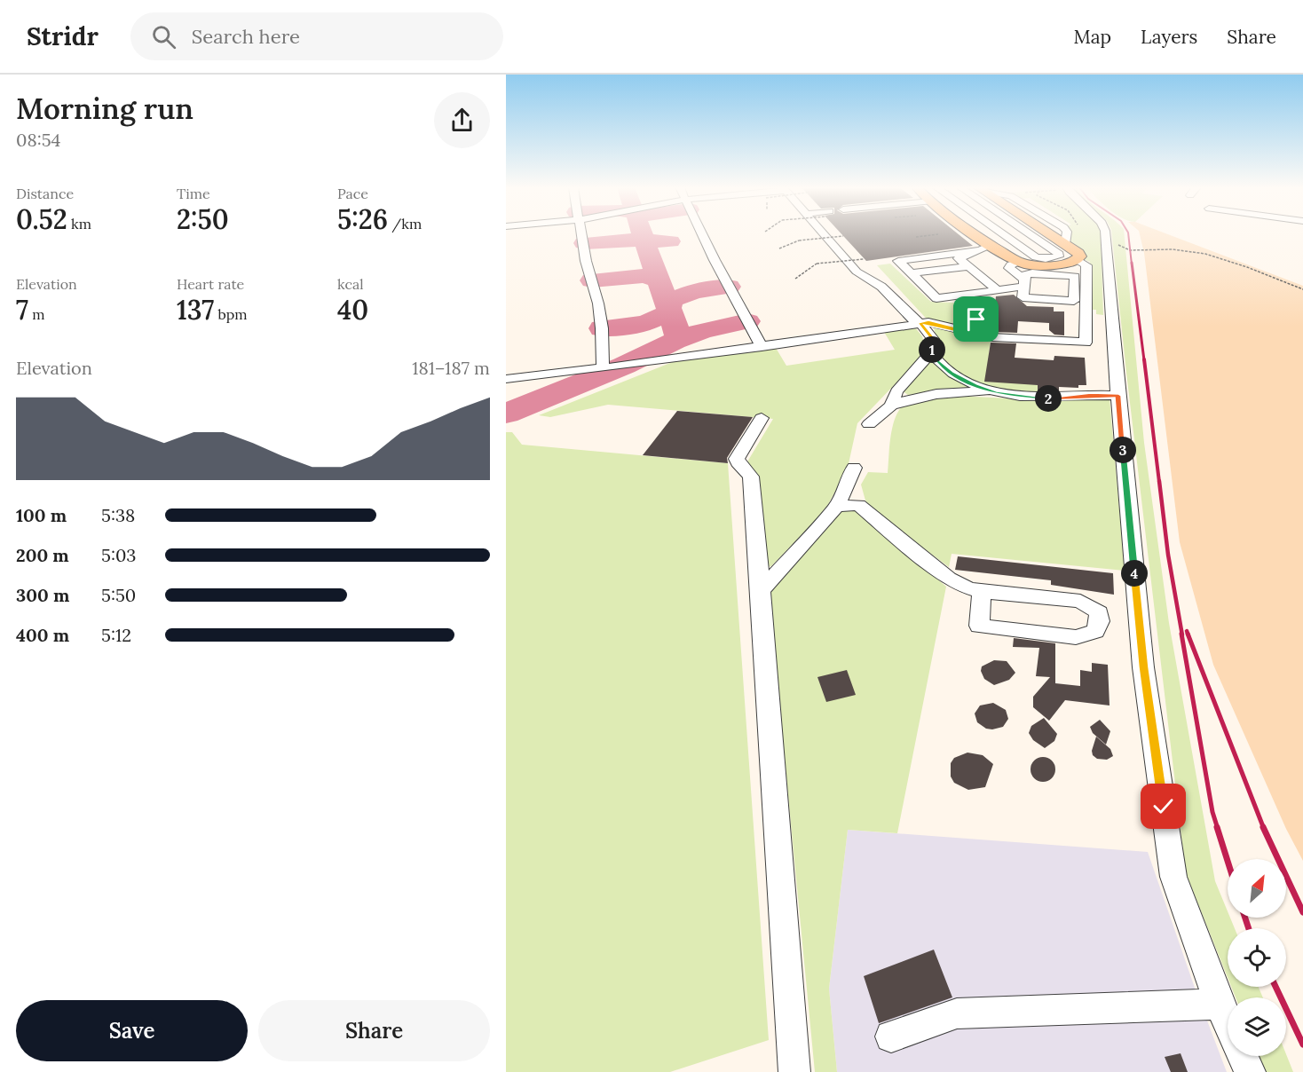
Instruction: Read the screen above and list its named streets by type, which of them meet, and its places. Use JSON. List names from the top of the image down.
{
  "north": "top right",
  "page": {
    "header": "Stridr",
    "search": "Search here",
    "nav": ["Map", "Layers", "Share"],
    "heading": ["Morning run", "08:54"],
    "stats": [
      ["Distance", "0.52 km"],
      ["Time", "2:50"],
      ["Pace", "5:26 /km"],
      ["Elevation", "7 m"],
      ["Heart rate", "137 bpm"],
      ["kcal", "40"]
    ],
    "pins": [
      "1",
      "2",
      "3",
      "4"
    ],
    "chart": ["Elevation", "181–187 m"],
    "list": [
      {
        "name": "100 m",
        "note": "5:38"
      },
      {
        "name": "200 m",
        "note": "5:03"
      },
      {
        "name": "300 m",
        "note": "5:50"
      },
      {
        "name": "400 m",
        "note": "5:12"
      }
    ],
    "buttons": ["Save", "Share"]
  }
}
